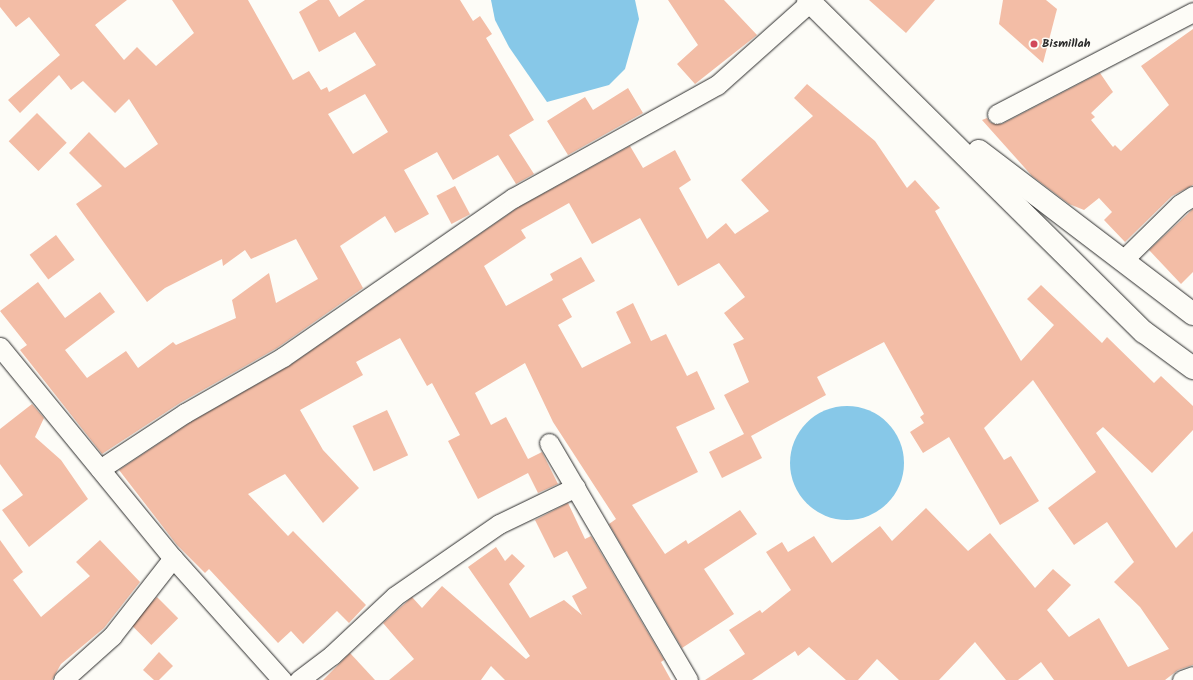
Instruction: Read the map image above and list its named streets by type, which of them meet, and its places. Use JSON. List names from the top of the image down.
{
  "places": ["Bismillah"]
}
